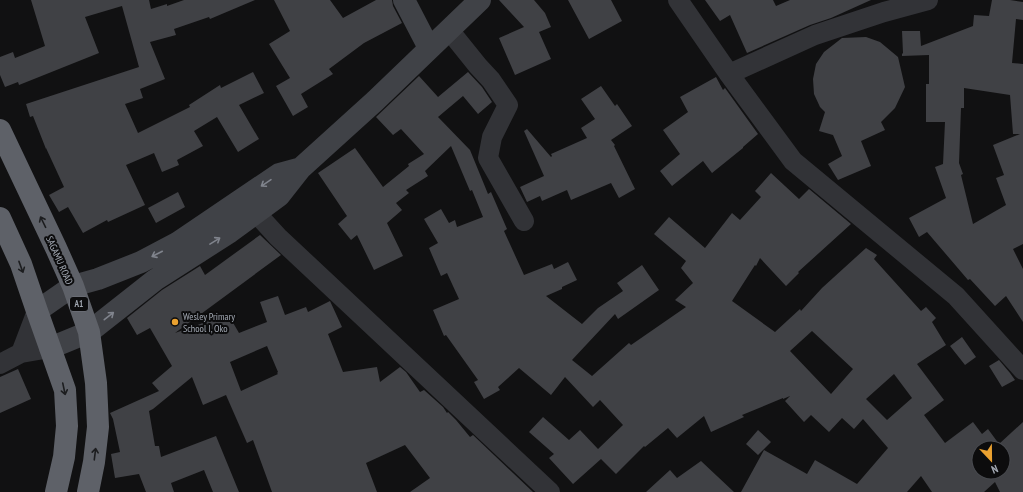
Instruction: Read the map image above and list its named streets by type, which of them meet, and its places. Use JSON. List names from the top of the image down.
{
  "streets": {
    "highway": ["SAGAMU ROAD", "A1"]
  },
  "places": ["Wesley Primary School I, Oko"],
  "north": "bottom"
}
